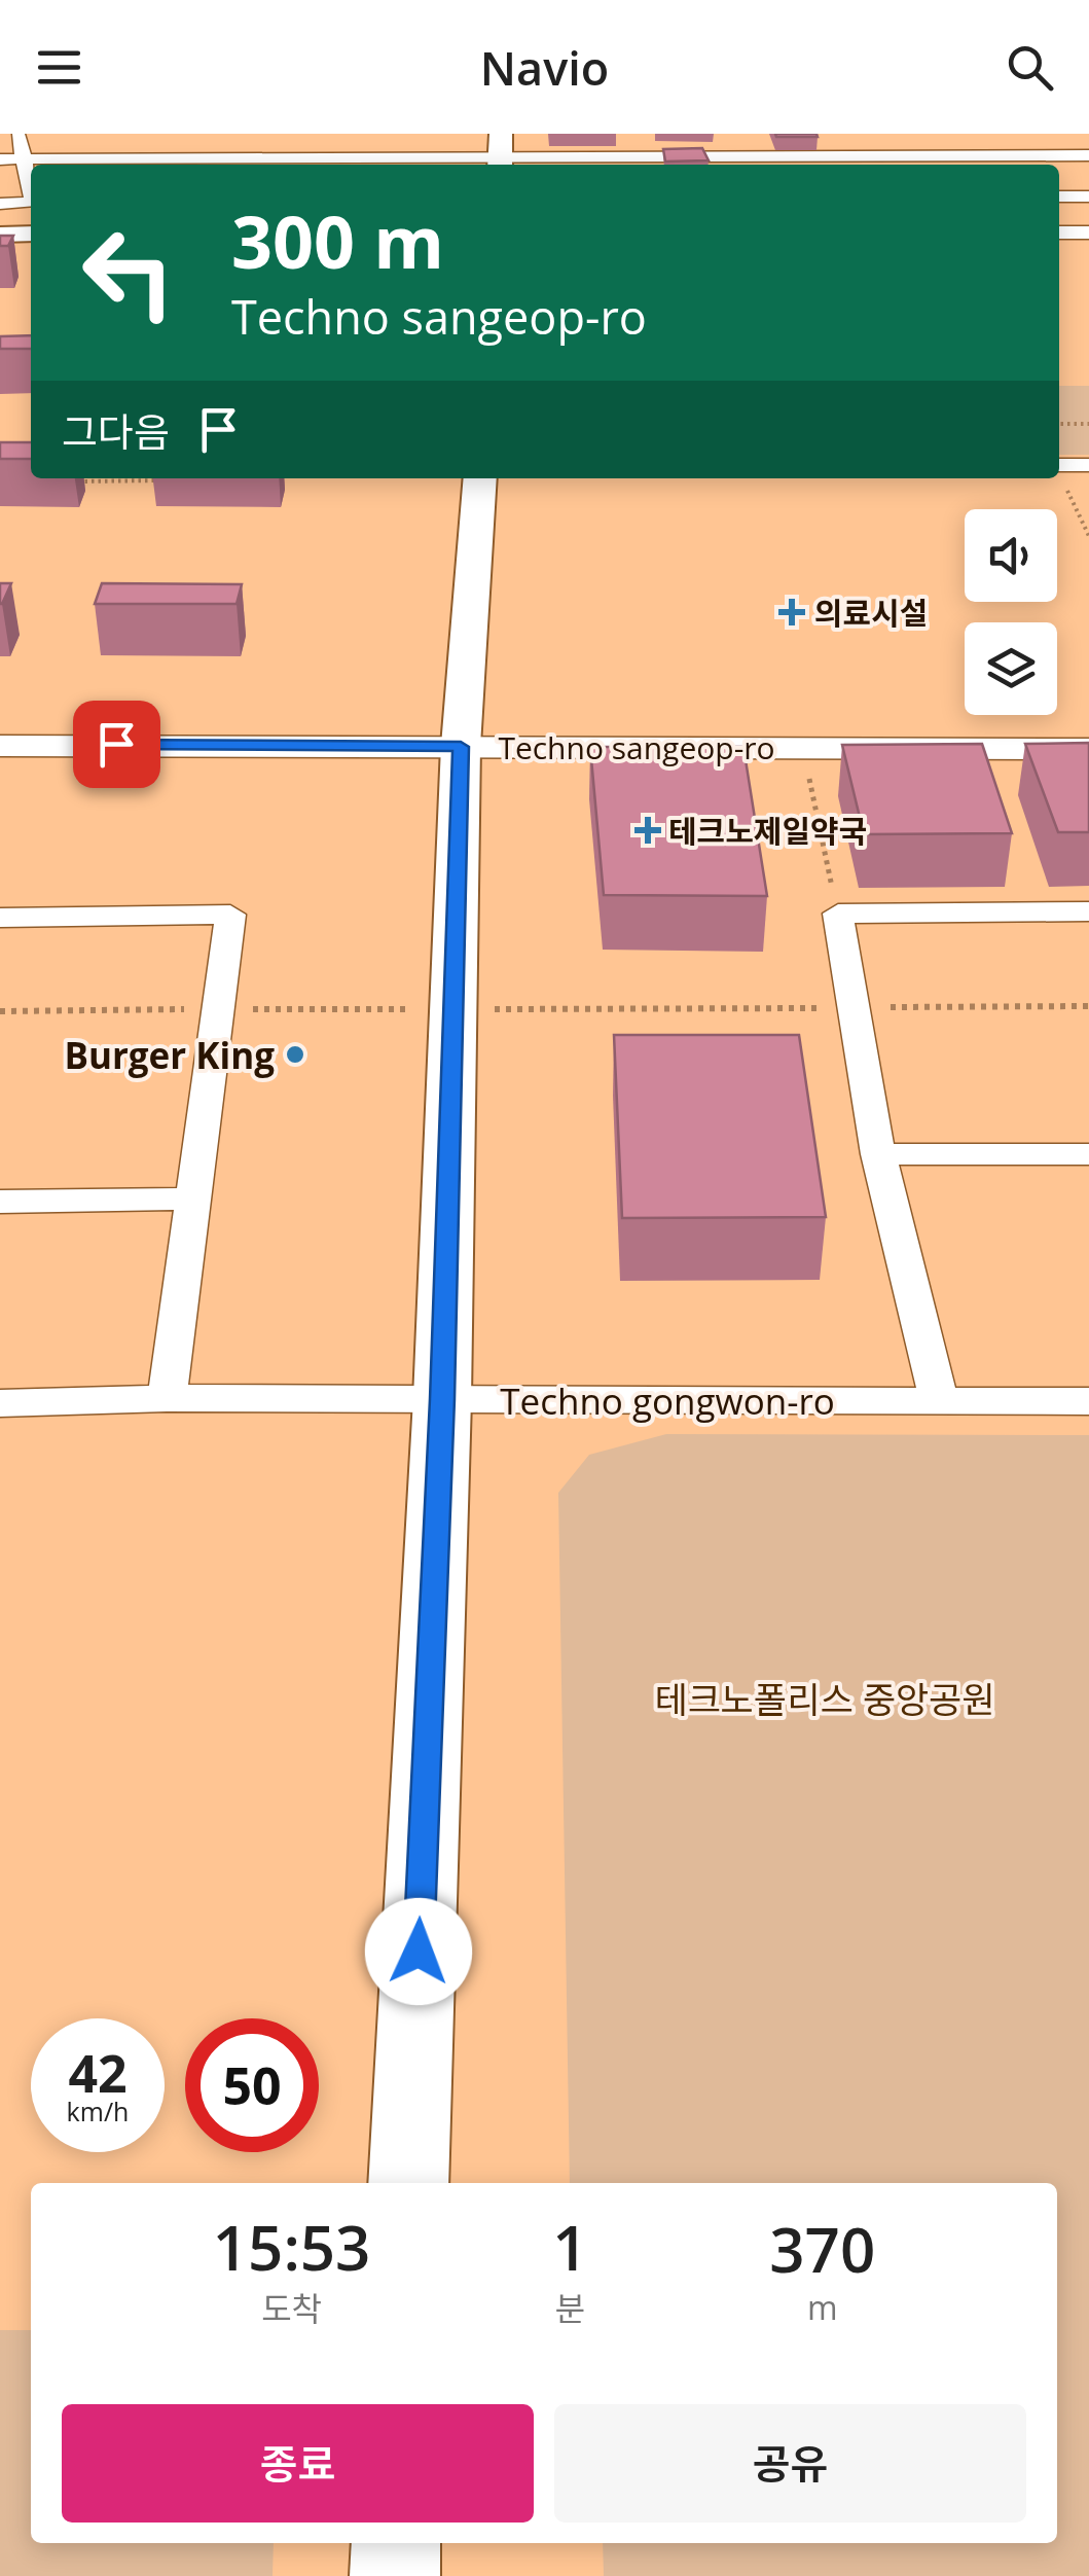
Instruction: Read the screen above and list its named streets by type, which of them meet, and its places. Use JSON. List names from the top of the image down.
{
  "streets": {
    "street": ["Techno sangeop-ro", "Techno gongwon-ro"]
  },
  "parks": ["테크노폴리스 중앙공원"],
  "places": {
    "health": ["의료시설", "테크노제일약국"],
    "other": ["Burger King"]
  },
  "page": {
    "header": "Navio",
    "turn": ["300 m", "Techno sangeop-ro"],
    "then": "그다음",
    "speed": "42 km/h",
    "limit": "50",
    "eta": [
      "15:53",
      "도착",
      "1",
      "분",
      "370",
      "m"
    ],
    "buttons": ["종료", "공유"]
  }
}
